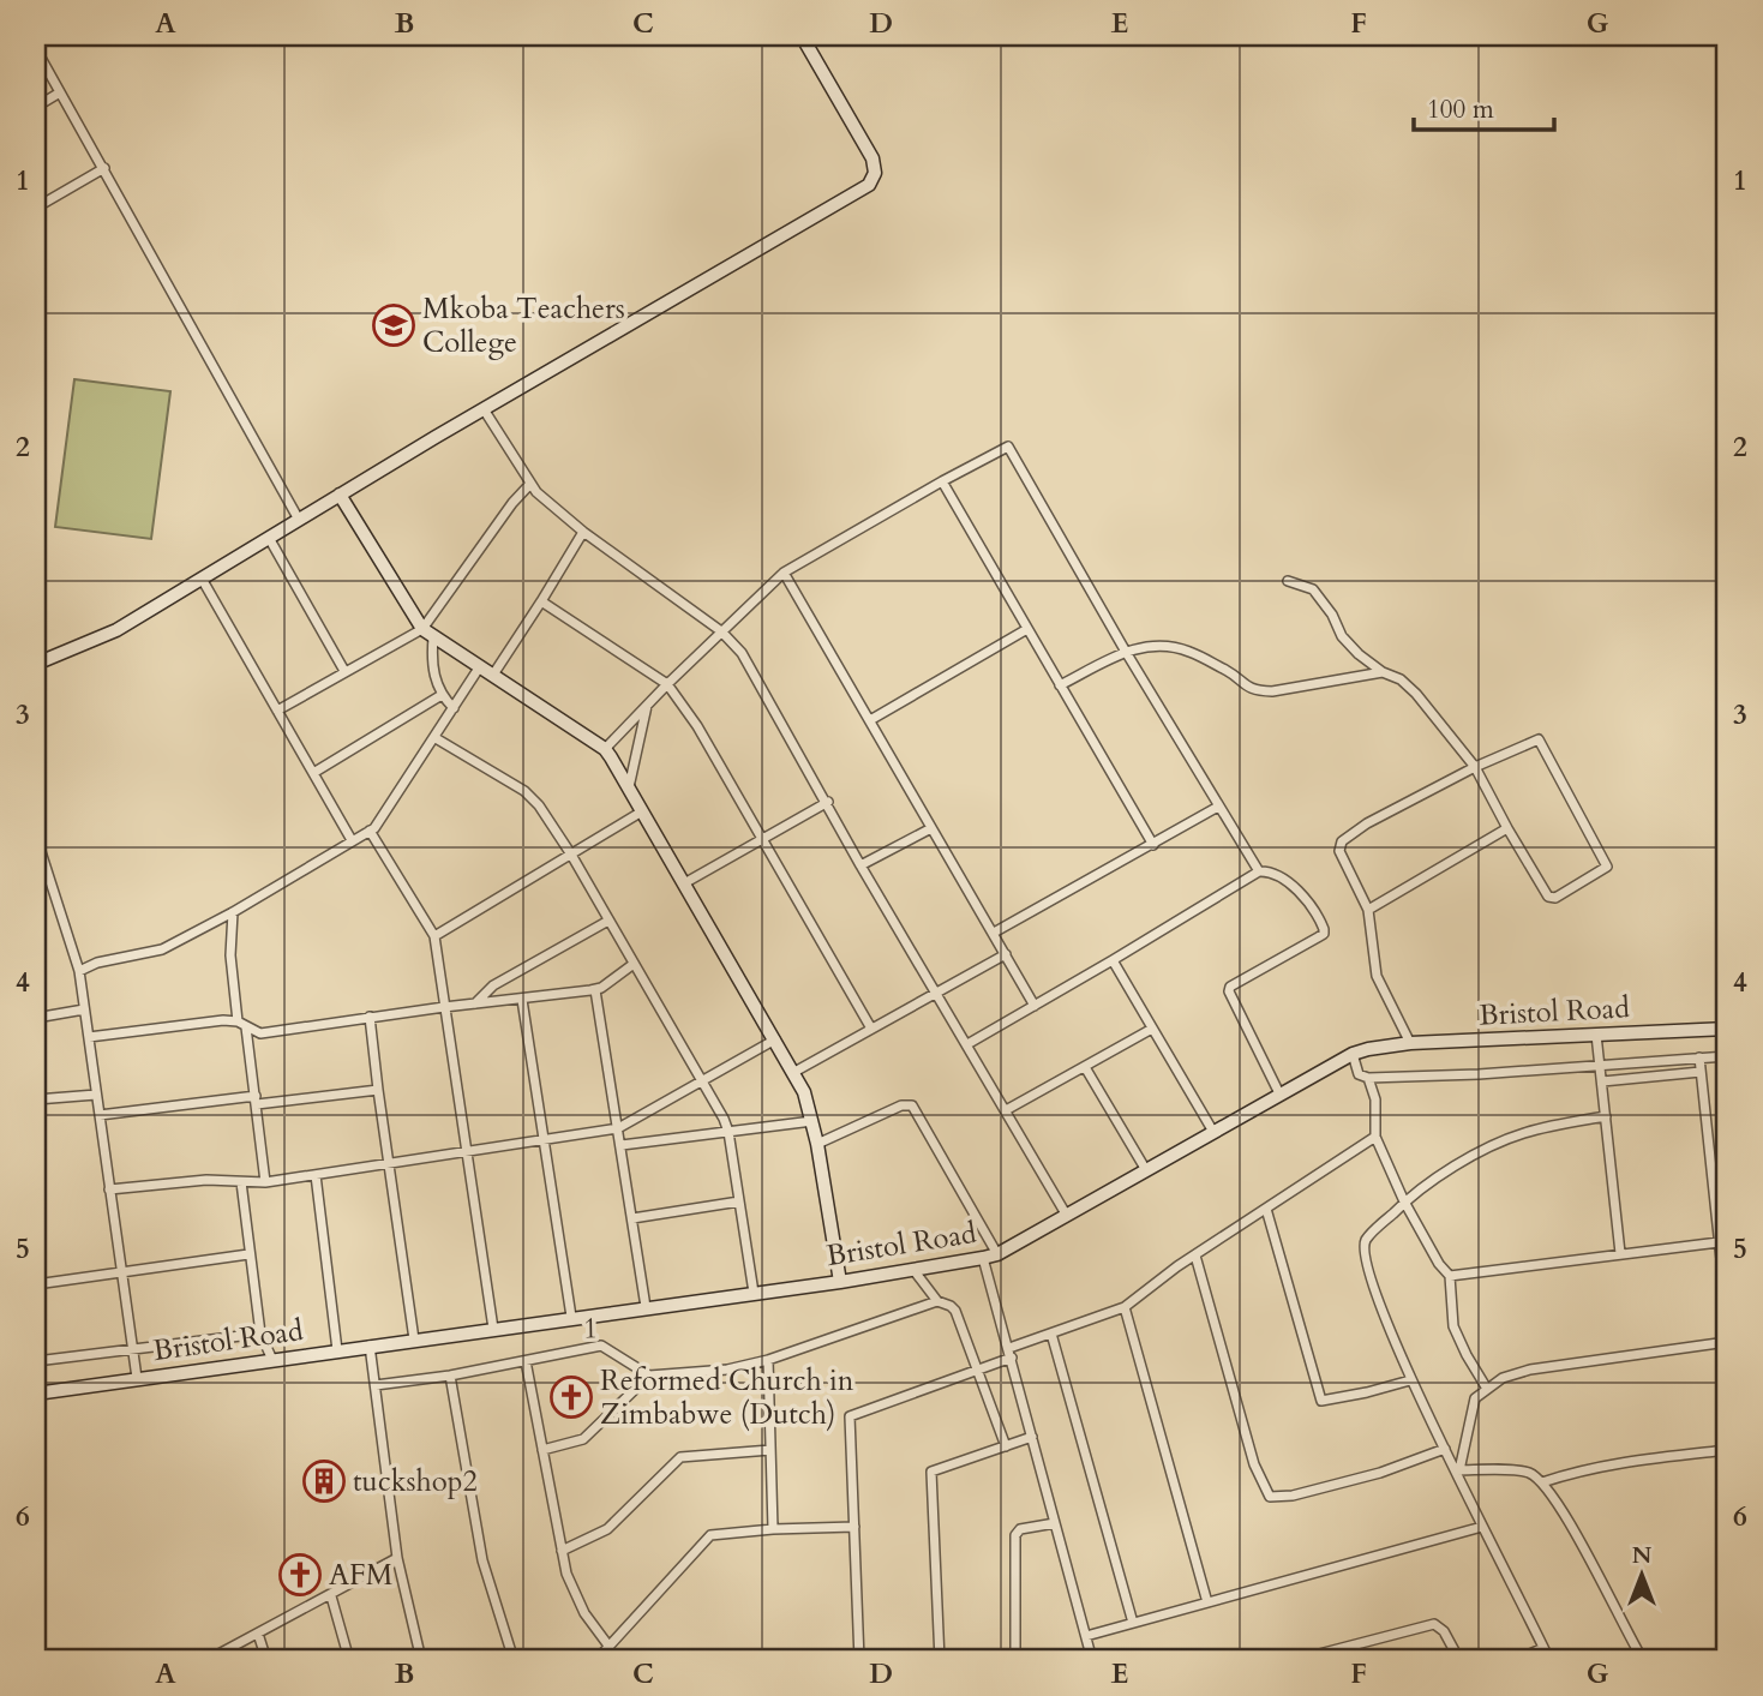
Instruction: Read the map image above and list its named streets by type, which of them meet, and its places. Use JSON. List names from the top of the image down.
{
  "streets": {
    "street": ["Bristol Road", "1"]
  },
  "places": {
    "school or university": ["Mkoba Teachers College"],
    "church": ["Reformed Church in Zimbabwe (Dutch)", "AFM"],
    "building": ["tuckshop2"]
  },
  "scale_bar": "100 m",
  "north": "top",
  "grid": {
    "columns": [
      "A",
      "B",
      "C",
      "D",
      "E",
      "F",
      "G"
    ],
    "rows": [
      "1",
      "2",
      "3",
      "4",
      "5",
      "6"
    ]
  }
}
